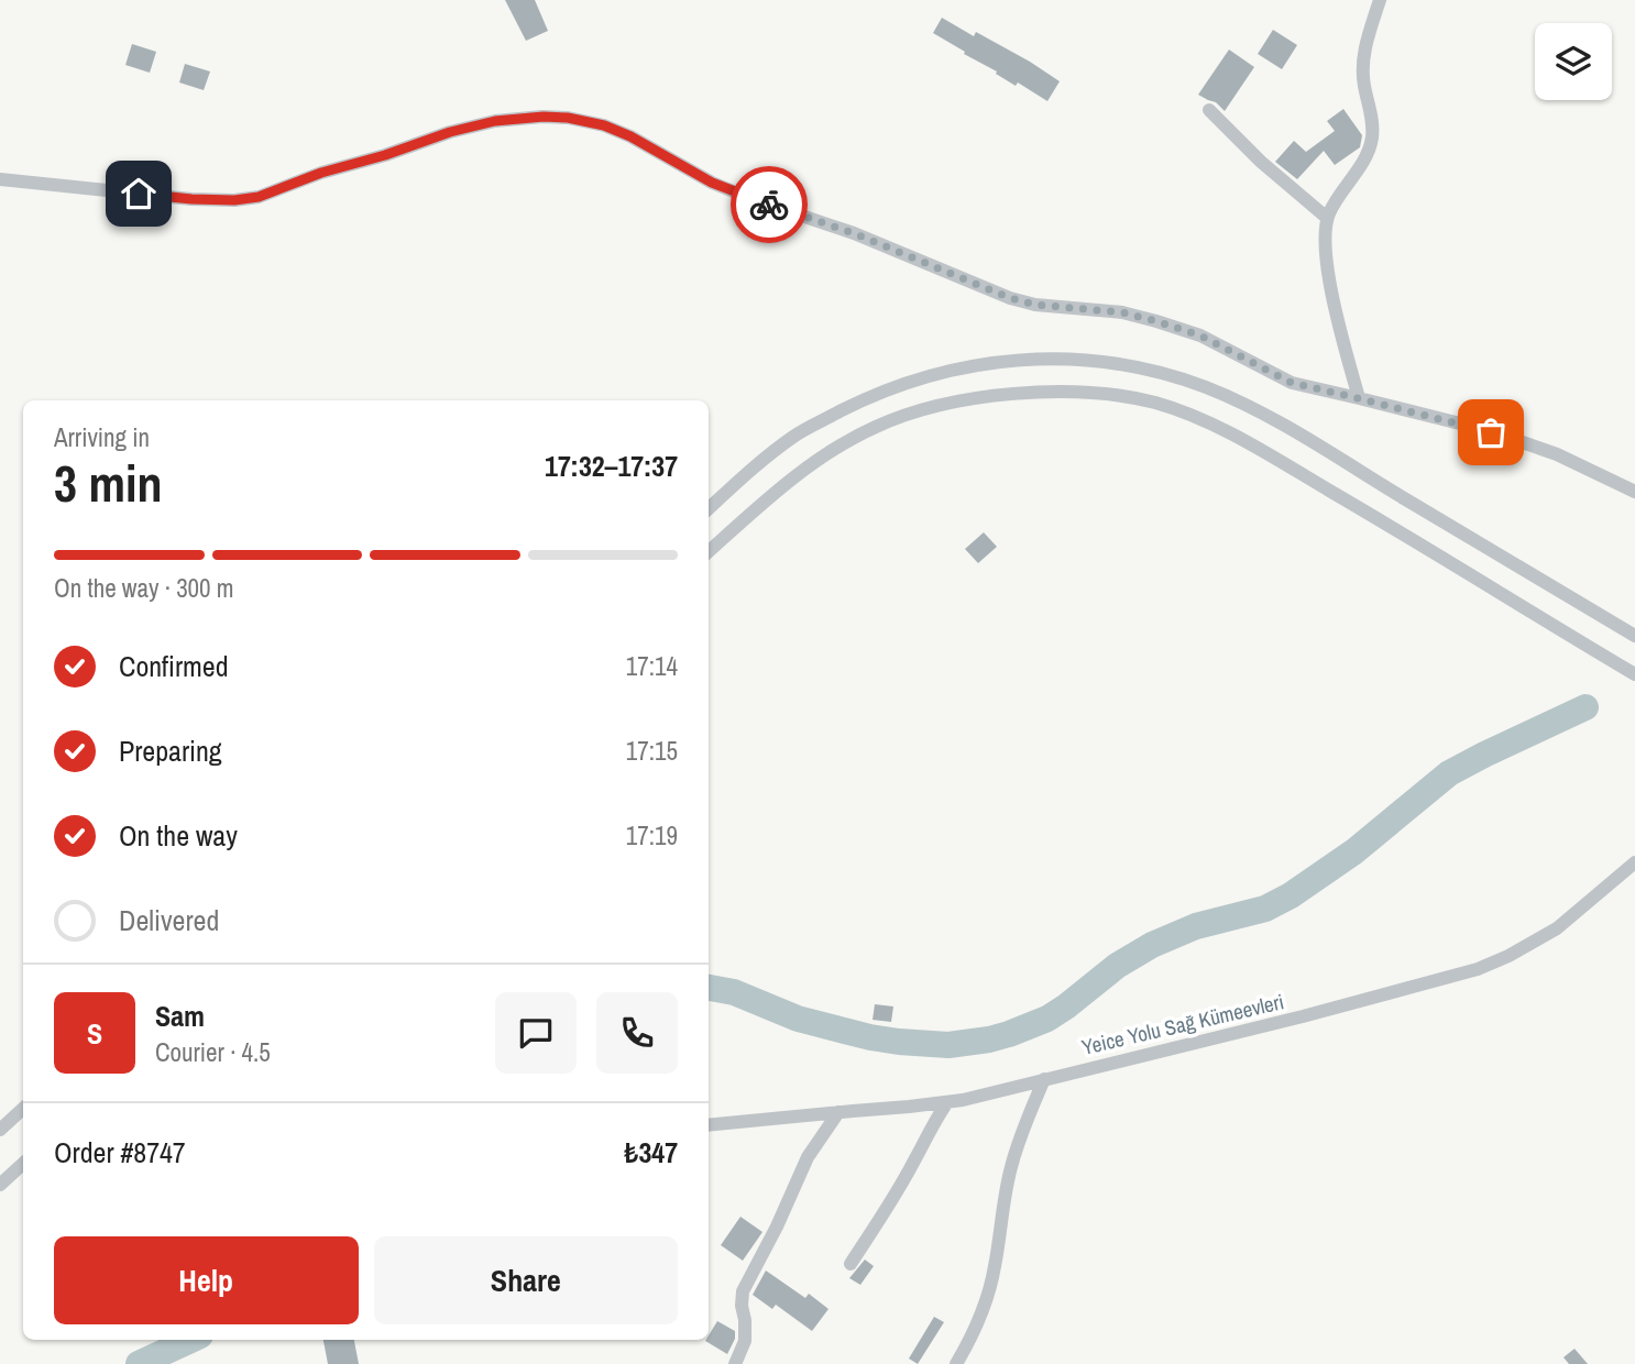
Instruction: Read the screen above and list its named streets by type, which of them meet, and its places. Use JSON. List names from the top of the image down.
{
  "streets": {
    "street": ["Yeice Yolu Sağ Kümeevleri"]
  },
  "page": {
    "heading": ["3 min", "Arriving in", "17:32–17:37"],
    "panel": [
      "Sam",
      "Courier · 4.5",
      "Order #8747",
      "₺347"
    ],
    "bar": "On the way · 300 m",
    "list": [
      ["Confirmed", "17:14"],
      ["Preparing", "17:15"],
      ["On the way", "17:19"],
      "Delivered"
    ],
    "round": "S",
    "buttons": ["Help", "Share"]
  }
}
